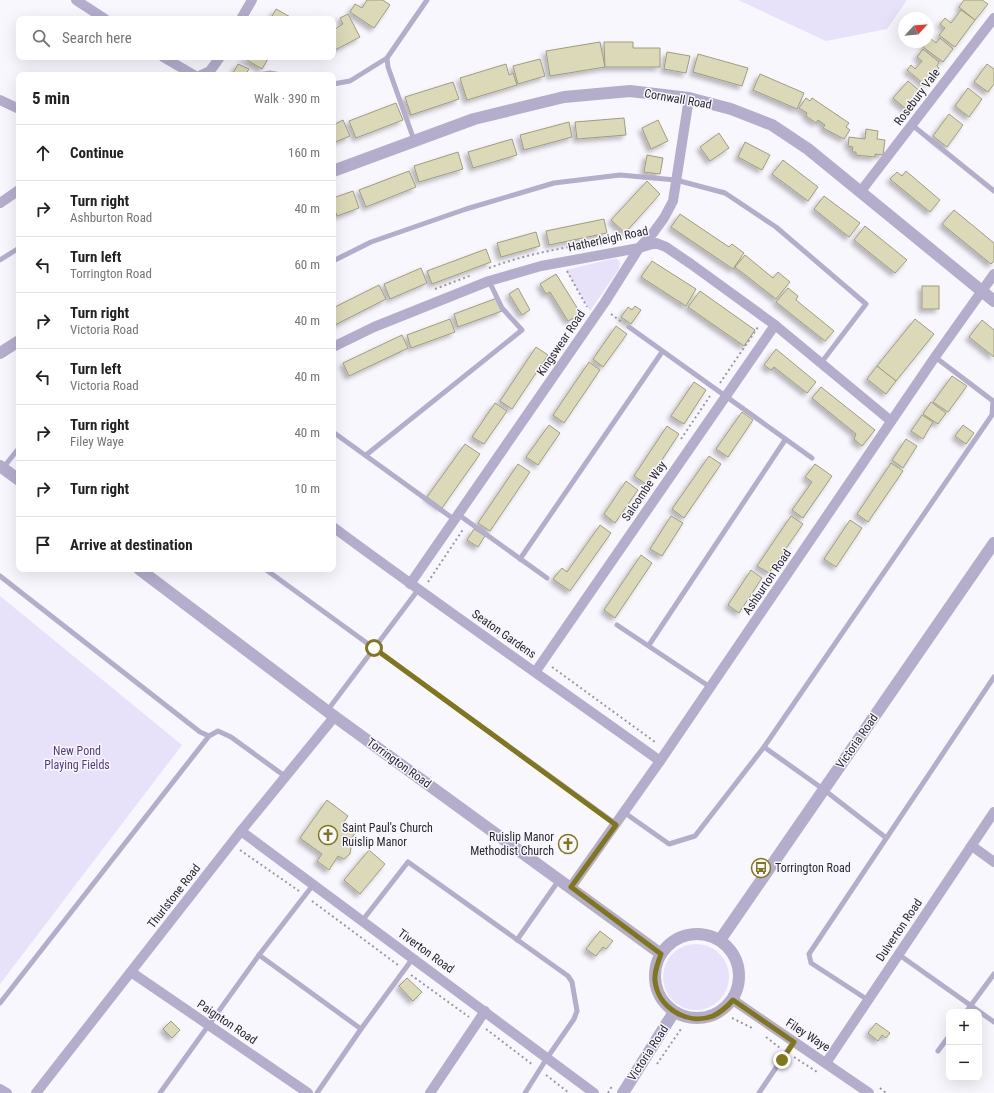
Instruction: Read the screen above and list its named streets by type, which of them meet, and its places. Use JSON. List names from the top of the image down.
{
  "streets": {
    "street": [
      "Rosebury Vale",
      "Cornwall Road",
      "Hatherleigh Road",
      "Kingswear Road",
      "Salcombe Way",
      "Ashburton Road",
      "Seaton Gardens",
      "Victoria Road",
      "Torrington Road",
      "Thurlstone Road",
      "Dulverton Road",
      "Tiverton Road",
      "Paignton Road",
      "Filey Waye"
    ]
  },
  "crossings": [
    ["Rosebury Vale", "Cornwall Road"],
    ["Cornwall Road", "Kingswear Road"],
    ["Cornwall Road", "Ashburton Road"],
    ["Hatherleigh Road", "Kingswear Road"],
    ["Hatherleigh Road", "Salcombe Way"],
    ["Hatherleigh Road", "Ashburton Road"],
    ["Kingswear Road", "Seaton Gardens"],
    ["Salcombe Way", "Seaton Gardens"],
    ["Ashburton Road", "Seaton Gardens"],
    ["Ashburton Road", "Torrington Road"],
    ["Victoria Road", "Torrington Road"],
    ["Victoria Road", "Filey Waye"],
    ["Torrington Road", "Thurlstone Road"],
    ["Torrington Road", "Filey Waye"],
    ["Thurlstone Road", "Tiverton Road"],
    ["Thurlstone Road", "Paignton Road"],
    ["Dulverton Road", "Filey Waye"]
  ],
  "parks": ["New Pond Playing Fields"],
  "places": {
    "church": ["Saint Paul's Church Ruislip Manor", "Ruislip Manor Methodist Church"],
    "bus stop": ["Torrington Road"]
  },
  "north": "top right",
  "page": {
    "search": "Search here",
    "heading": ["5 min", "Walk · 390 m"],
    "list": [
      ["Continue", "160 m"],
      ["Turn right", "Ashburton Road", "40 m"],
      ["Turn left", "Torrington Road", "60 m"],
      ["Turn right", "Victoria Road", "40 m"],
      ["Turn left", "Victoria Road", "40 m"],
      ["Turn right", "Filey Waye", "40 m"],
      ["Turn right", "10 m"],
      "Arrive at destination"
    ],
    "map_buttons": ["+", "−"]
  }
}
